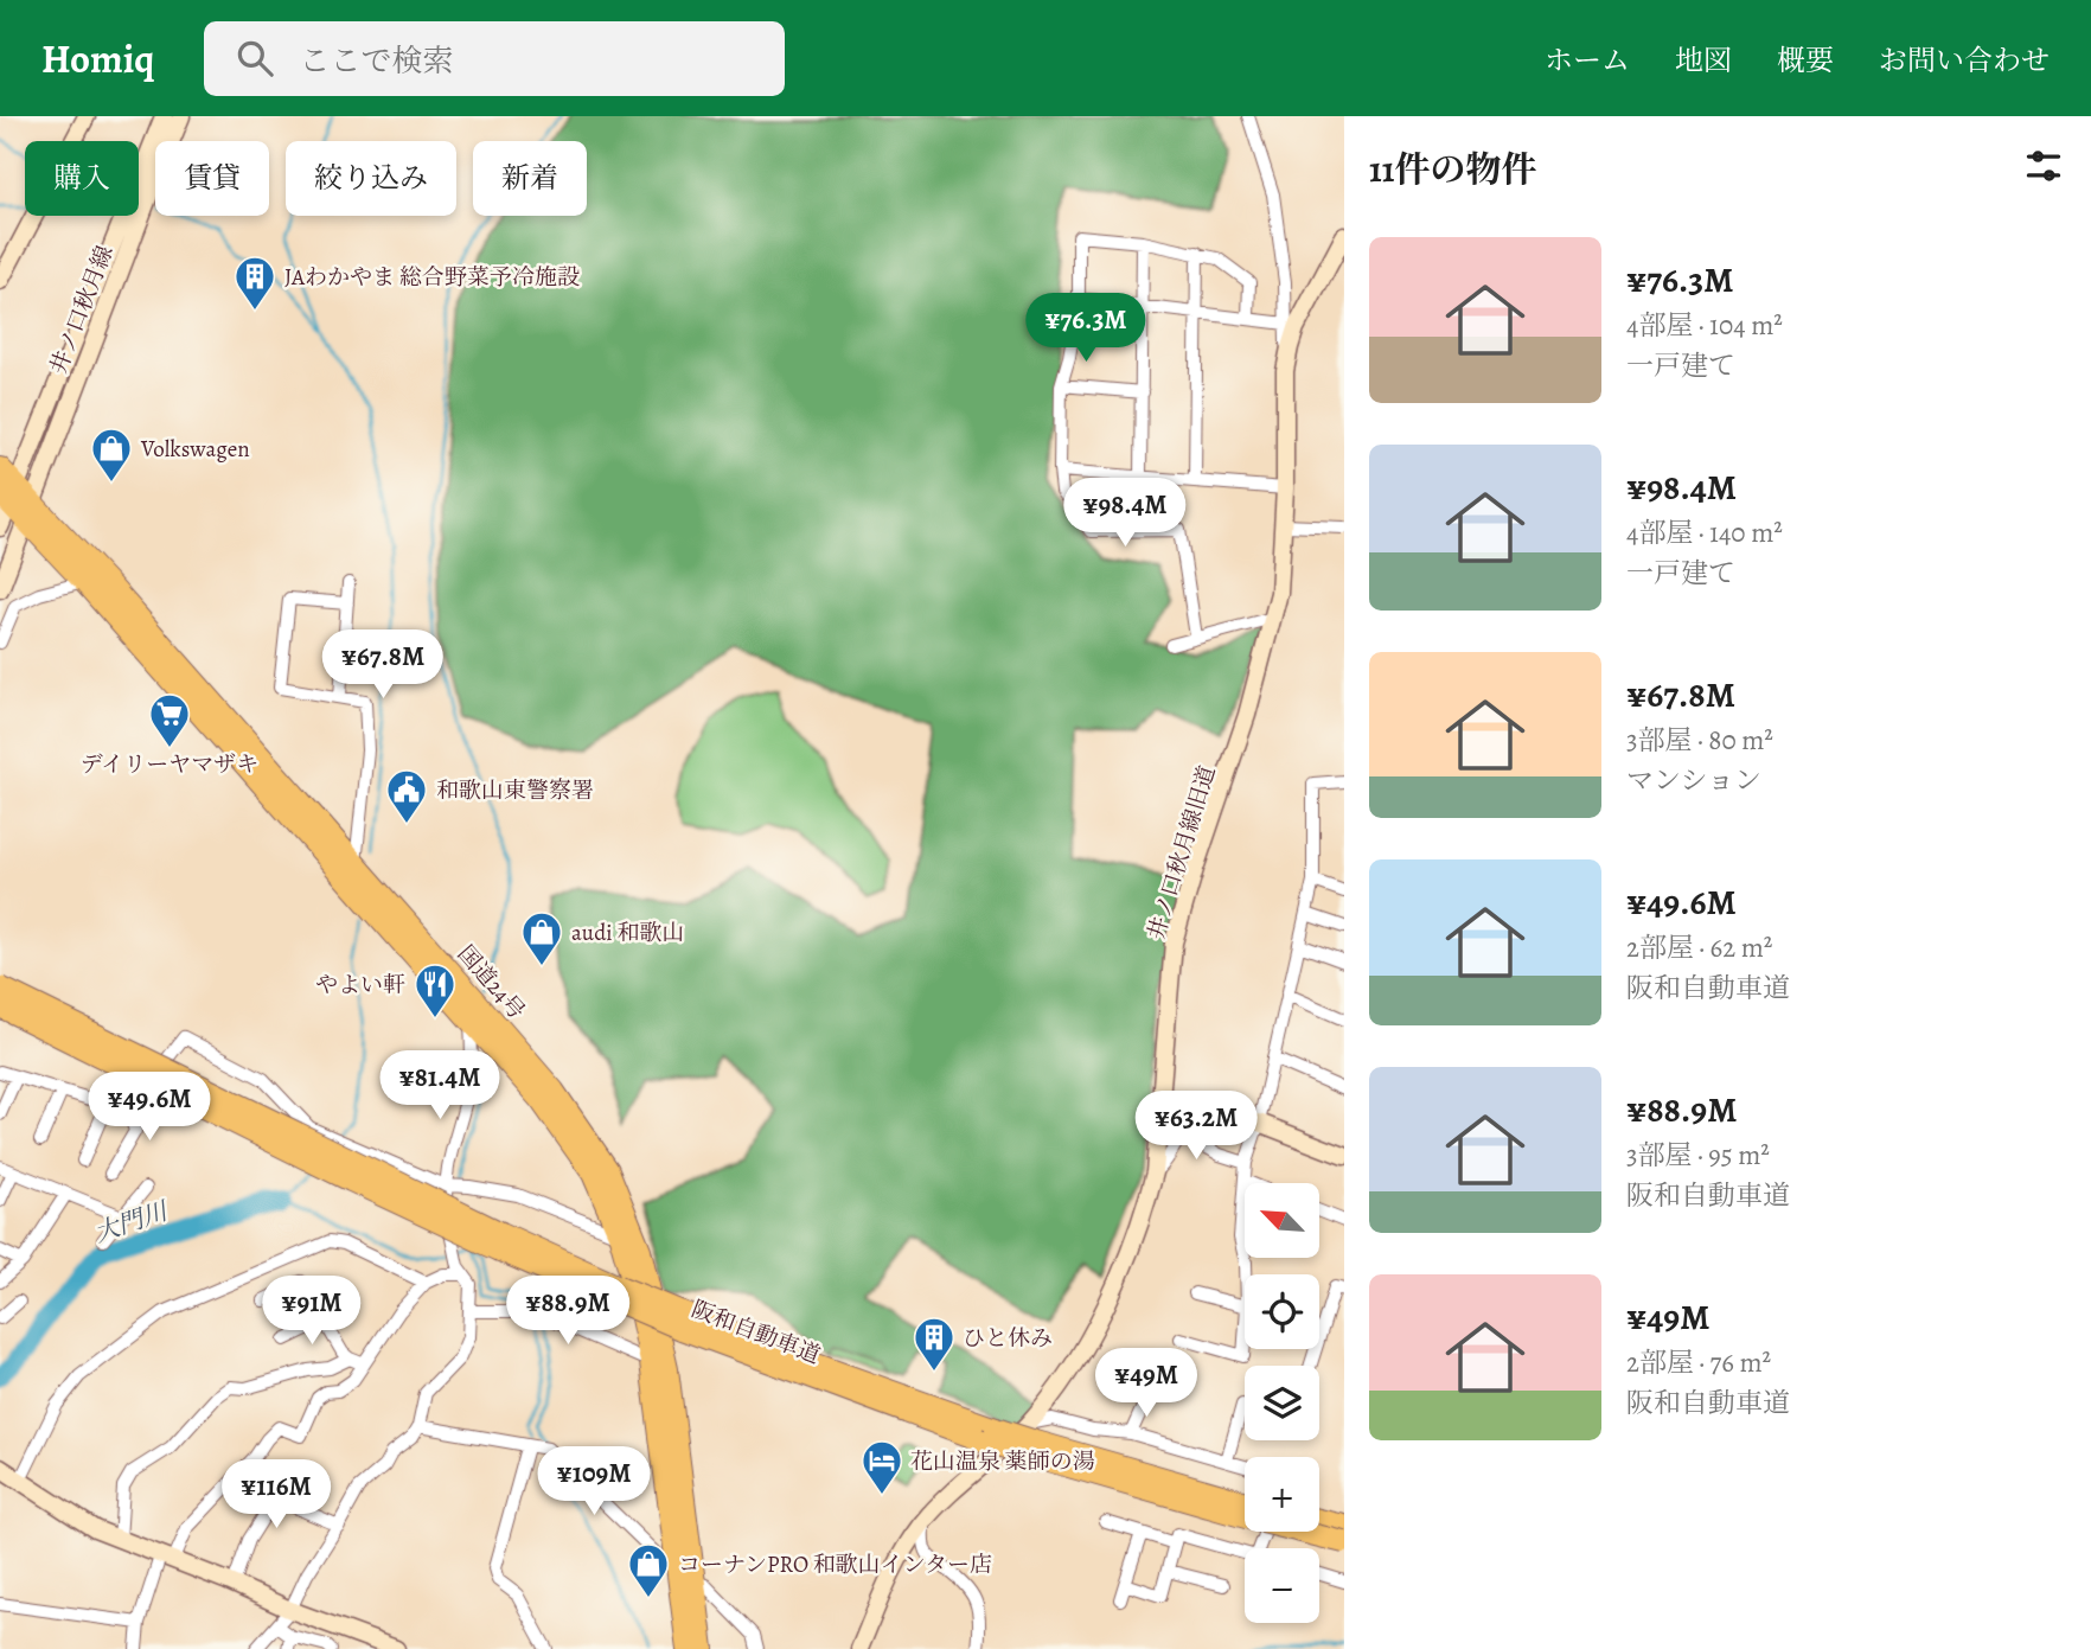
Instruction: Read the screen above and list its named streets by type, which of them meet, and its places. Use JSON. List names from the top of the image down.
{
  "streets": {
    "highway": ["国道24号", "阪和自動車道"],
    "street": ["井ノ口秋月線", "井ノ口秋月線旧道"]
  },
  "crossings": [
    ["井ノ口秋月線", "国道24号"],
    ["井ノ口秋月線旧道", "阪和自動車道"]
  ],
  "water": ["大門川"],
  "places": {
    "building": ["JAわかやま 総合野菜予冷施設", "ひと休み"],
    "shop": ["Volkswagen", "audi 和歌山", "コーナンPRO 和歌山インター店"],
    "supermarket": ["デイリーヤマザキ"],
    "public building": ["和歌山東警察署"],
    "restaurant": ["やよい軒"],
    "hotel": ["花山温泉 薬師の湯"]
  },
  "north": "top left",
  "page": {
    "header": "Homiq",
    "search": "ここで検索",
    "nav": [
      "ホーム",
      "地図",
      "概要",
      "お問い合わせ"
    ],
    "heading": "11件の物件",
    "chip": [
      "購入",
      "賃貸",
      "絞り込み",
      "新着"
    ],
    "list": [
      {
        "name": "¥76.3M",
        "note": "4部屋 · 104 m² · 一戸建て"
      },
      {
        "name": "¥98.4M",
        "note": "4部屋 · 140 m² · 一戸建て"
      },
      {
        "name": "¥67.8M",
        "note": "3部屋 · 80 m² · マンション"
      },
      {
        "name": "¥49.6M",
        "note": "2部屋 · 62 m² · 阪和自動車道"
      },
      {
        "name": "¥88.9M",
        "note": "3部屋 · 95 m² · 阪和自動車道"
      },
      {
        "name": "¥49M",
        "note": "2部屋 · 76 m² · 阪和自動車道"
      }
    ],
    "price": [
      "¥76.3M",
      "¥98.4M",
      "¥67.8M",
      "¥81.4M",
      "¥49.6M",
      "¥63.2M",
      "¥91M",
      "¥88.9M",
      "¥49M",
      "¥109M",
      "¥116M"
    ],
    "map_buttons": ["+", "−"]
  }
}
